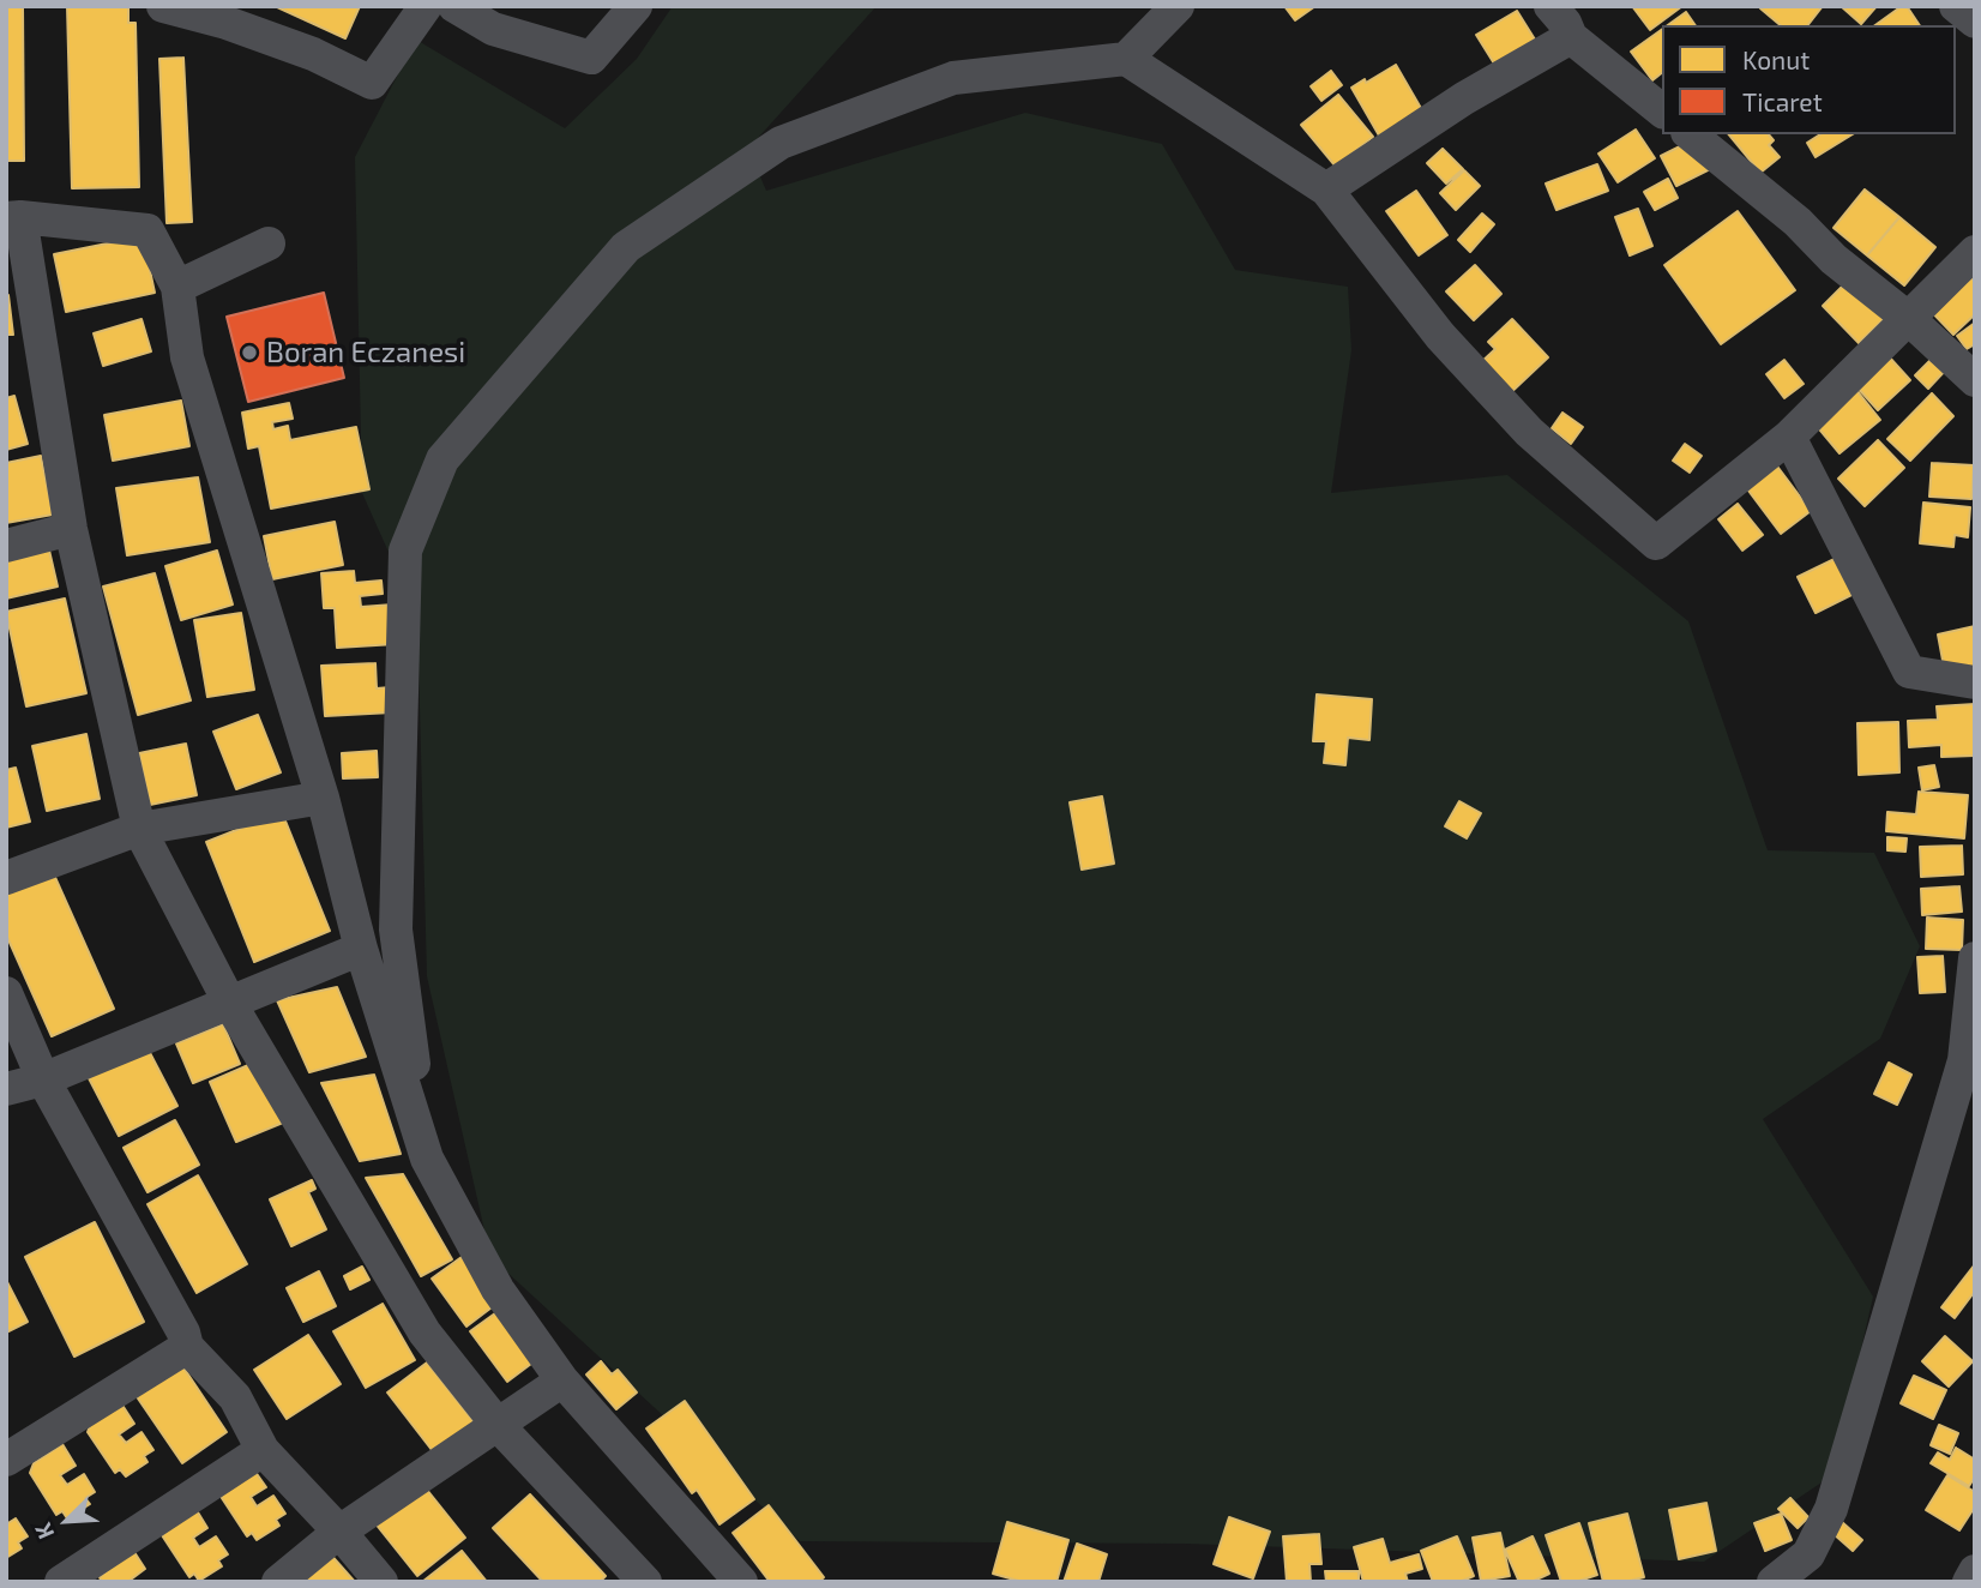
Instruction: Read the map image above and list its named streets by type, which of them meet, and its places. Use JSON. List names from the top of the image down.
{
  "places": ["Boran Eczanesi"],
  "legend": ["Konut", "Ticaret"],
  "north": "bottom left"
}
